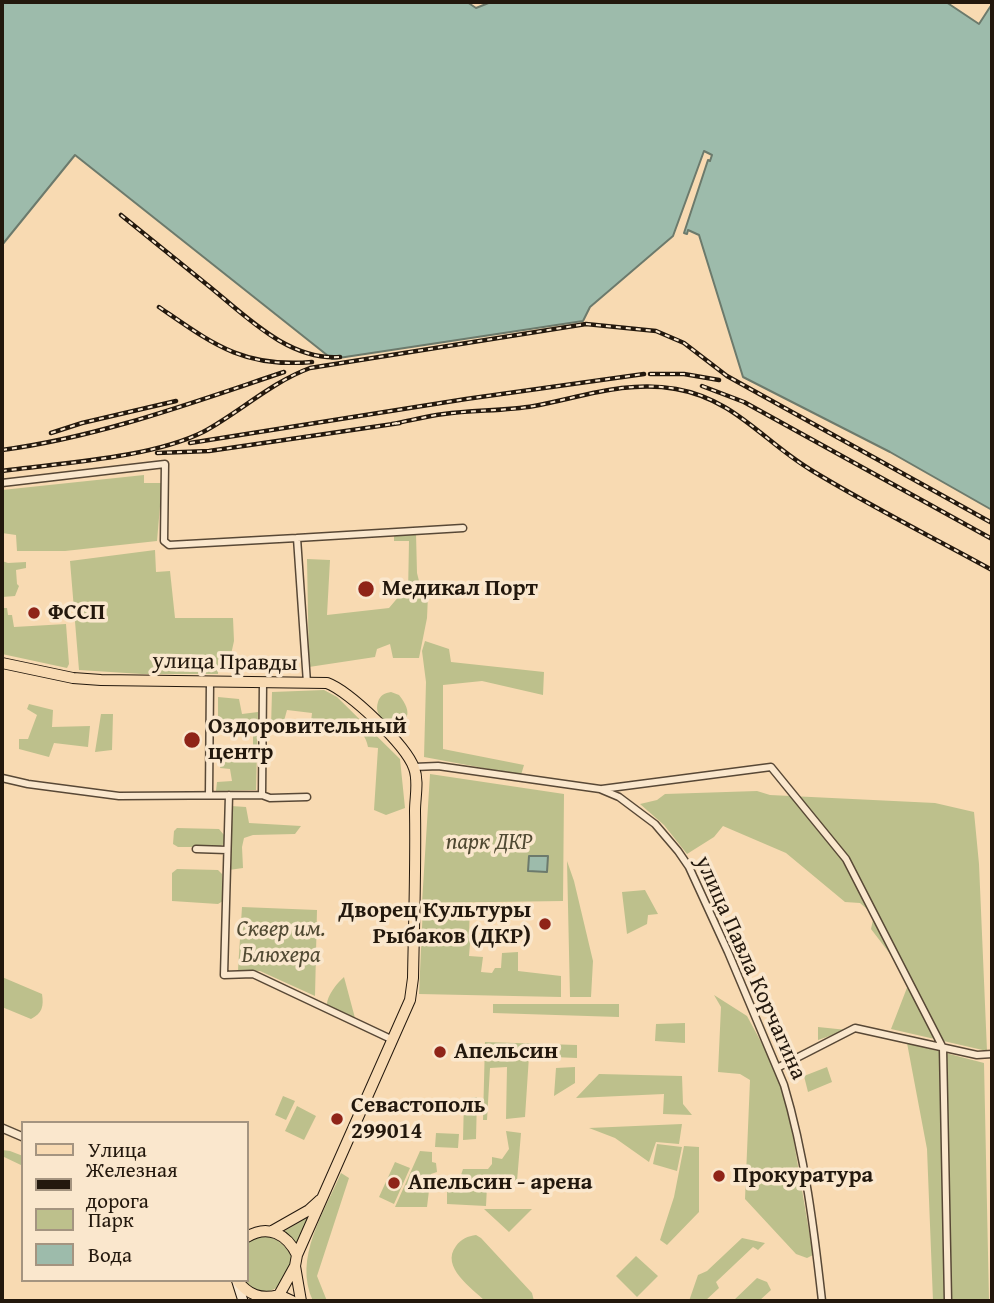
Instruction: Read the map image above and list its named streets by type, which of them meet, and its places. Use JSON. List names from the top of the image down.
{
  "streets": {
    "main road": ["улица Правды"],
    "street": ["улица Павла Корчагина"]
  },
  "crossings": [
    ["улица Правды", "улица Павла Корчагина"]
  ],
  "parks": ["парк ДКР", "Сквер им. Блюхера"],
  "places": [
    "Медикал Порт",
    "ФССП",
    "Оздоровительный центр",
    "Дворец Культуры Рыбаков (ДКР)",
    "Апельсин",
    "Севастополь 299014",
    "Прокуратура",
    "Апельсин - арена"
  ],
  "legend": [
    "Улица",
    "Железная дорога",
    "Парк",
    "Вода"
  ]
}
